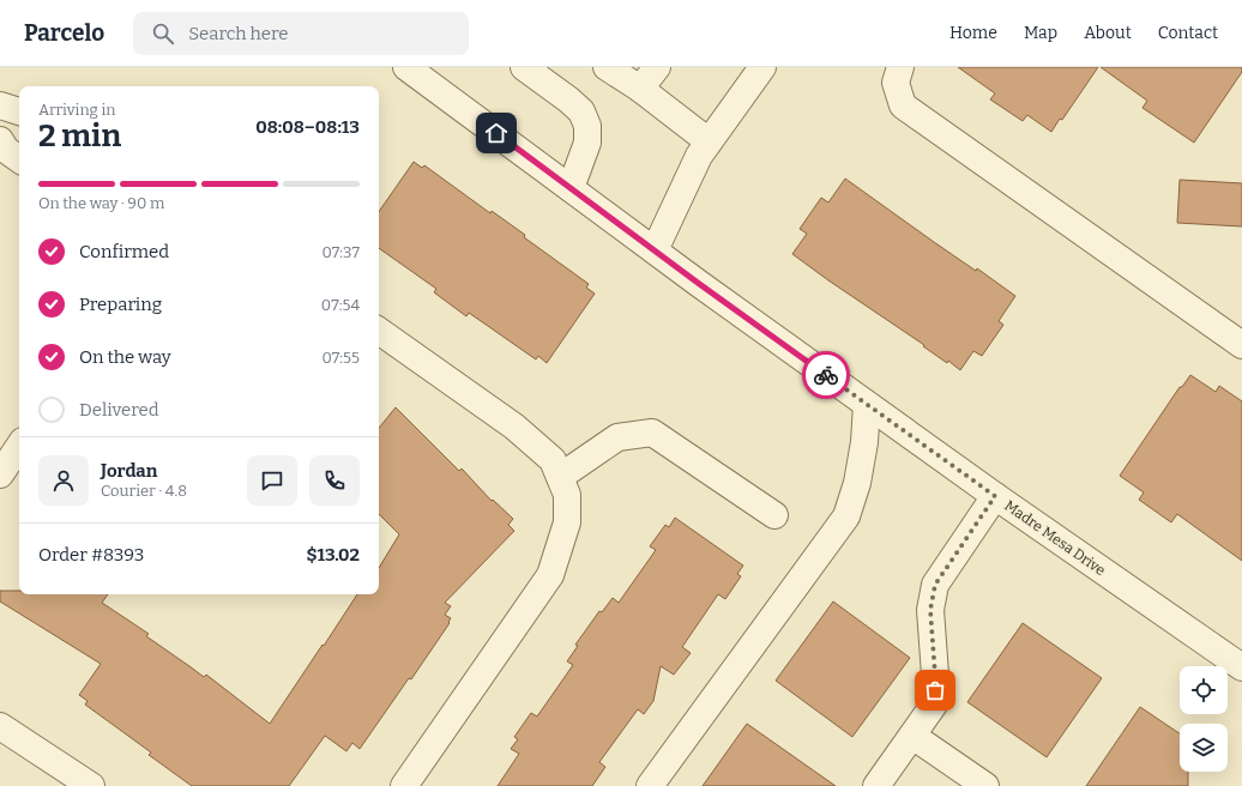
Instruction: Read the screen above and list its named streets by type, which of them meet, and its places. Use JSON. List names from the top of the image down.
{
  "streets": {
    "street": ["Madre Mesa Drive"]
  },
  "page": {
    "header": "Parcelo",
    "search": "Search here",
    "nav": [
      "Home",
      "Map",
      "About",
      "Contact"
    ],
    "heading": ["2 min", "Arriving in", "08:08–08:13"],
    "panel": [
      "Jordan",
      "Courier · 4.8",
      "Order #8393",
      "$13.02"
    ],
    "bar": "On the way · 90 m",
    "list": [
      ["Confirmed", "07:37"],
      ["Preparing", "07:54"],
      ["On the way", "07:55"],
      "Delivered"
    ]
  }
}
